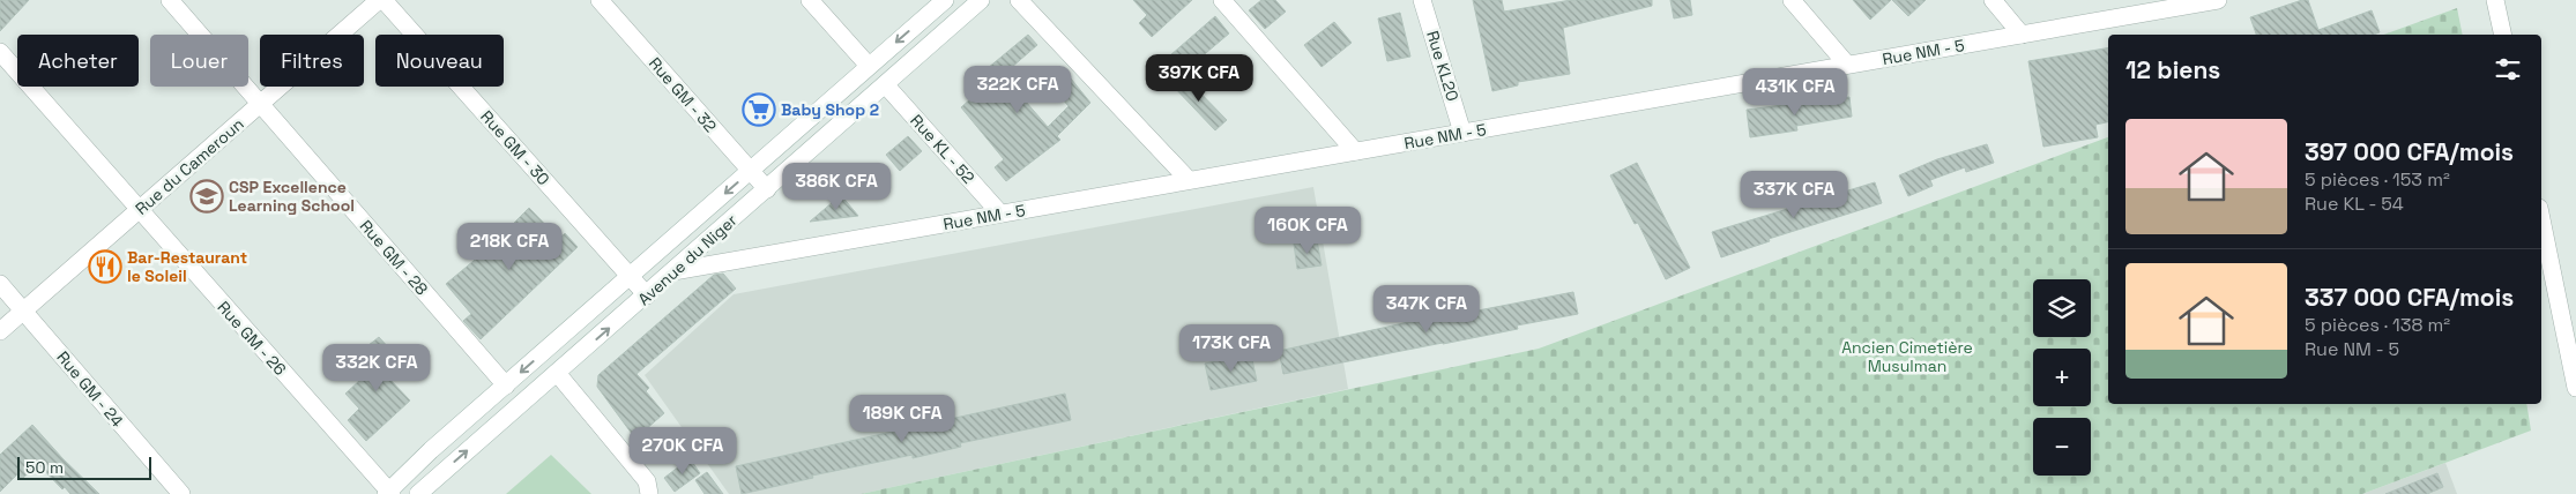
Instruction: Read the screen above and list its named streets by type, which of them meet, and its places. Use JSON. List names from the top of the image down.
{
  "streets": {
    "street": [
      "Rue NM - 5",
      "Rue KL20",
      "Rue GM - 32",
      "Rue GM - 30",
      "Rue KL - 52",
      "Rue du Cameroun",
      "Rue GM - 28",
      "Avenue du Niger",
      "Rue GM - 26",
      "Rue GM - 24"
    ]
  },
  "crossings": [
    ["Rue NM - 5", "Rue KL20"],
    ["Rue NM - 5", "Rue KL - 52"],
    ["Rue NM - 5", "Avenue du Niger"],
    ["Rue GM - 32", "Avenue du Niger"],
    ["Rue GM - 30", "Rue du Cameroun"],
    ["Rue GM - 30", "Avenue du Niger"],
    ["Rue KL - 52", "Avenue du Niger"],
    ["Rue du Cameroun", "Rue GM - 28"],
    ["Rue du Cameroun", "Rue GM - 26"],
    ["Rue du Cameroun", "Rue GM - 24"],
    ["Rue GM - 28", "Avenue du Niger"],
    ["Avenue du Niger", "Rue GM - 26"]
  ],
  "parks": ["Ancien Cimetière Musulman"],
  "places": {
    "supermarket": ["Baby Shop 2"],
    "school or university": ["CSP Excellence Learning School"],
    "restaurant": ["Bar-Restaurant le Soleil"]
  },
  "scale_bar": "50 m",
  "page": {
    "chip": [
      "Acheter",
      "Louer",
      "Filtres",
      "Nouveau"
    ],
    "heading": "12 biens",
    "price": [
      "397K CFA",
      "322K CFA",
      "431K CFA",
      "386K CFA",
      "337K CFA",
      "160K CFA",
      "218K CFA",
      "347K CFA",
      "173K CFA",
      "332K CFA",
      "189K CFA",
      "270K CFA"
    ],
    "list": [
      {
        "name": "397 000 CFA/mois",
        "note": "5 pièces · 153 m² · Rue KL - 54"
      },
      {
        "name": "337 000 CFA/mois",
        "note": "5 pièces · 138 m² · Rue NM - 5"
      }
    ],
    "map_buttons": ["+", "−"],
    "scale": "50 m"
  }
}
